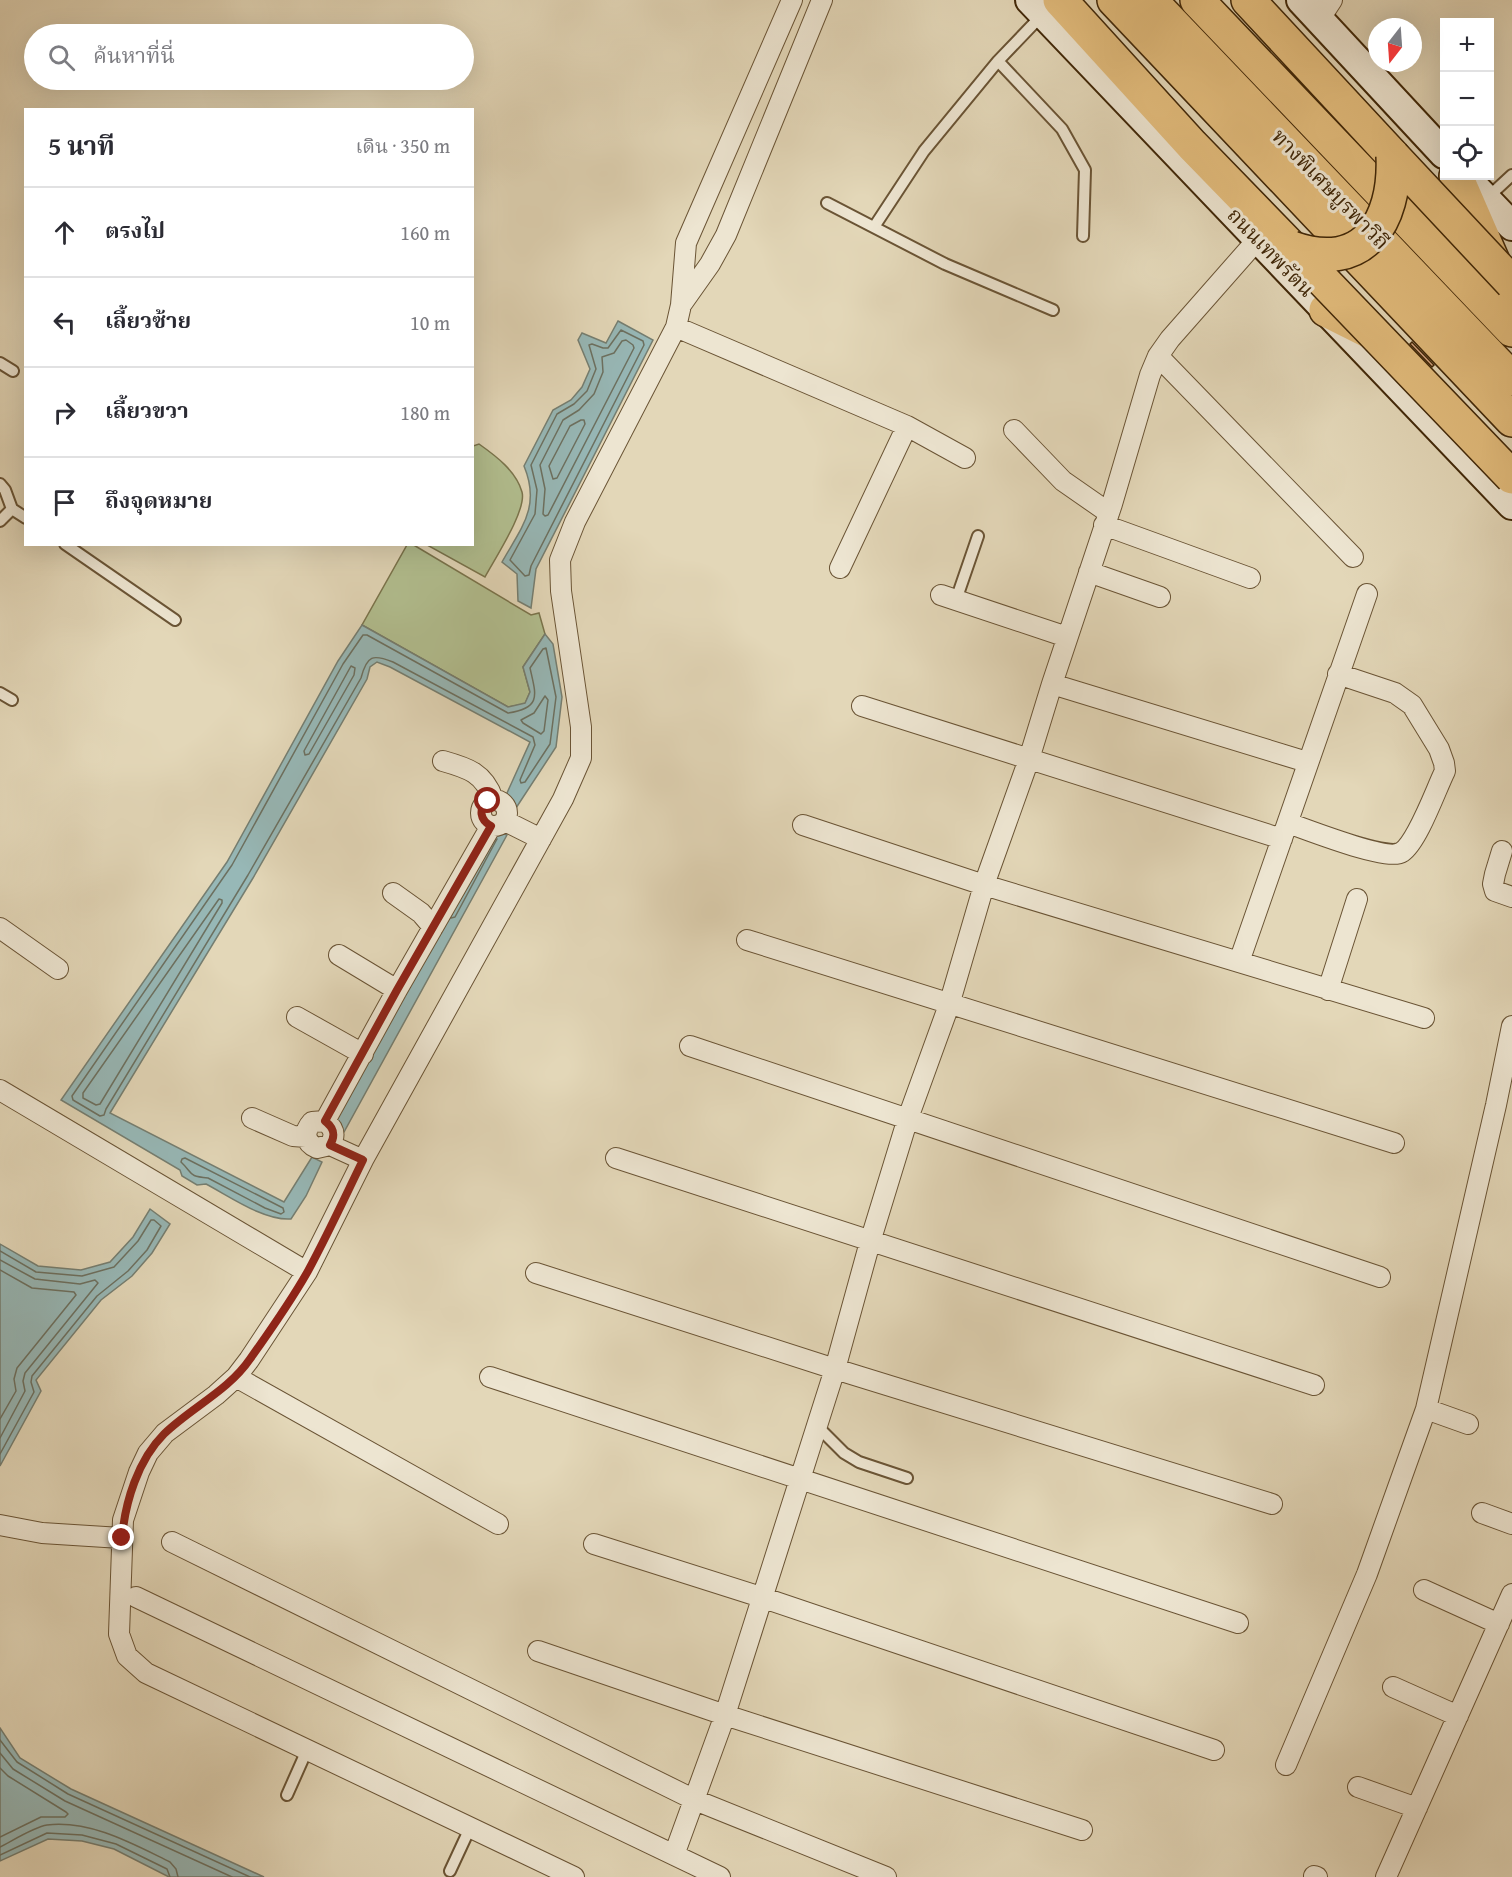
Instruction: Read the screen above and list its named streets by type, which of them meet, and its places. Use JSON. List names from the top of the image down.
{
  "streets": {
    "highway": ["ทางพิเศษบูรพาวิถี"],
    "main road": ["ถนนเทพรัตน"]
  },
  "north": "bottom",
  "page": {
    "map_buttons": ["+", "−"],
    "search": "ค้นหาที่นี่",
    "heading": ["5 นาที", "เดิน · 350 m"],
    "list": [
      ["ตรงไป", "160 m"],
      ["เลี้ยวซ้าย", "10 m"],
      ["เลี้ยวขวา", "180 m"],
      "ถึงจุดหมาย"
    ]
  }
}
